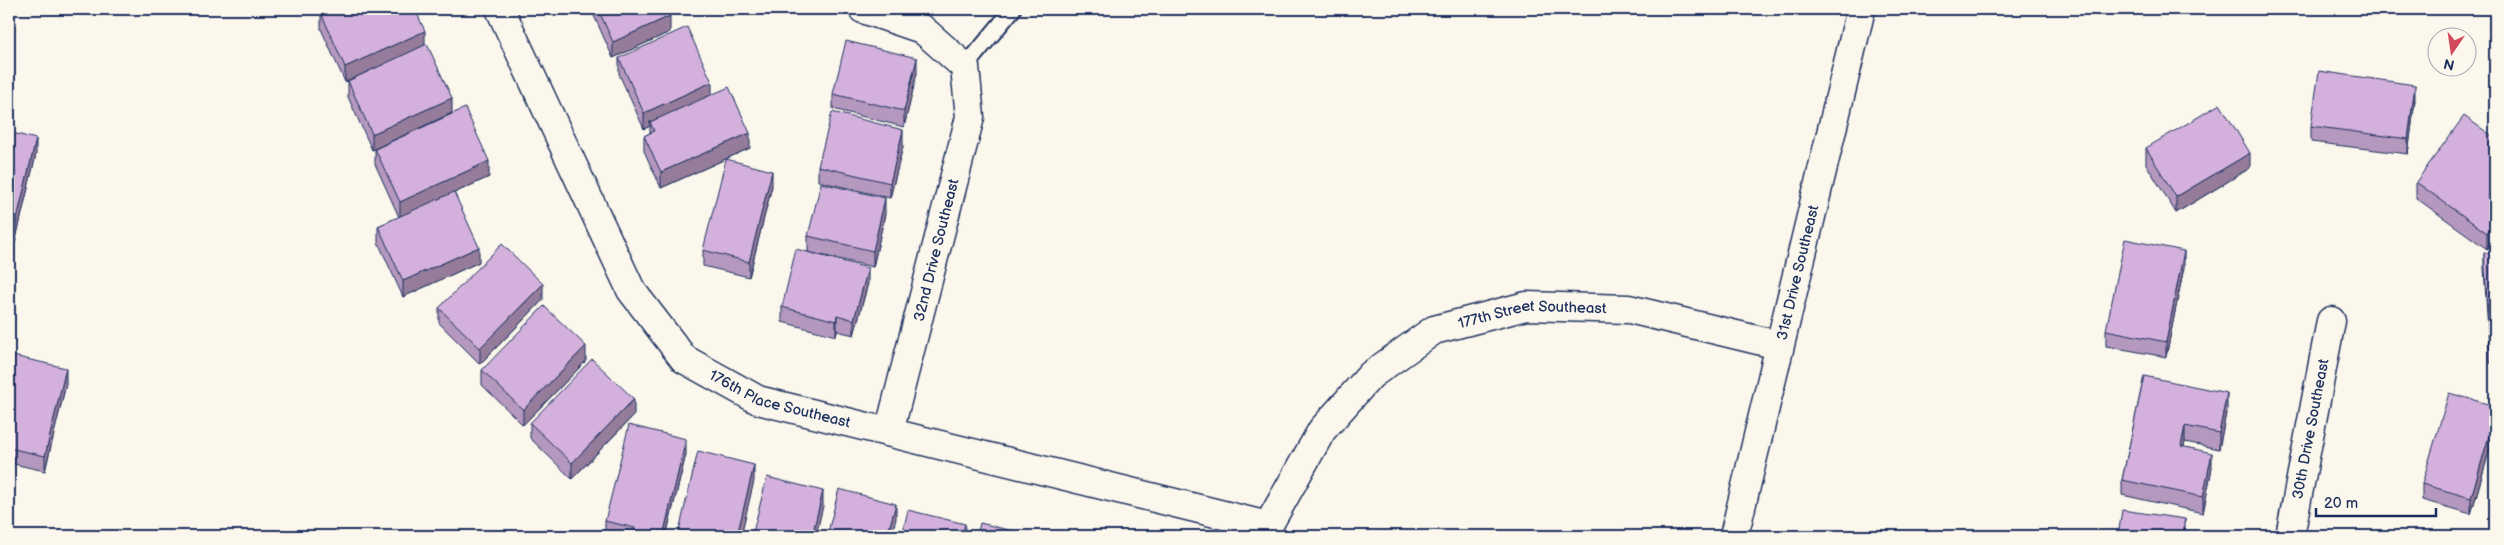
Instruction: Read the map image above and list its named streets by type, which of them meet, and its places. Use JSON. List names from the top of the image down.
{
  "streets": {
    "street": [
      "32nd Drive Southeast",
      "31st Drive Southeast",
      "177th Street Southeast",
      "176th Place Southeast",
      "30th Drive Southeast"
    ]
  },
  "crossings": [
    ["32nd Drive Southeast", "176th Place Southeast"],
    ["31st Drive Southeast", "177th Street Southeast"],
    ["177th Street Southeast", "176th Place Southeast"]
  ],
  "scale_bar": "20 m",
  "north": "bottom"
}
